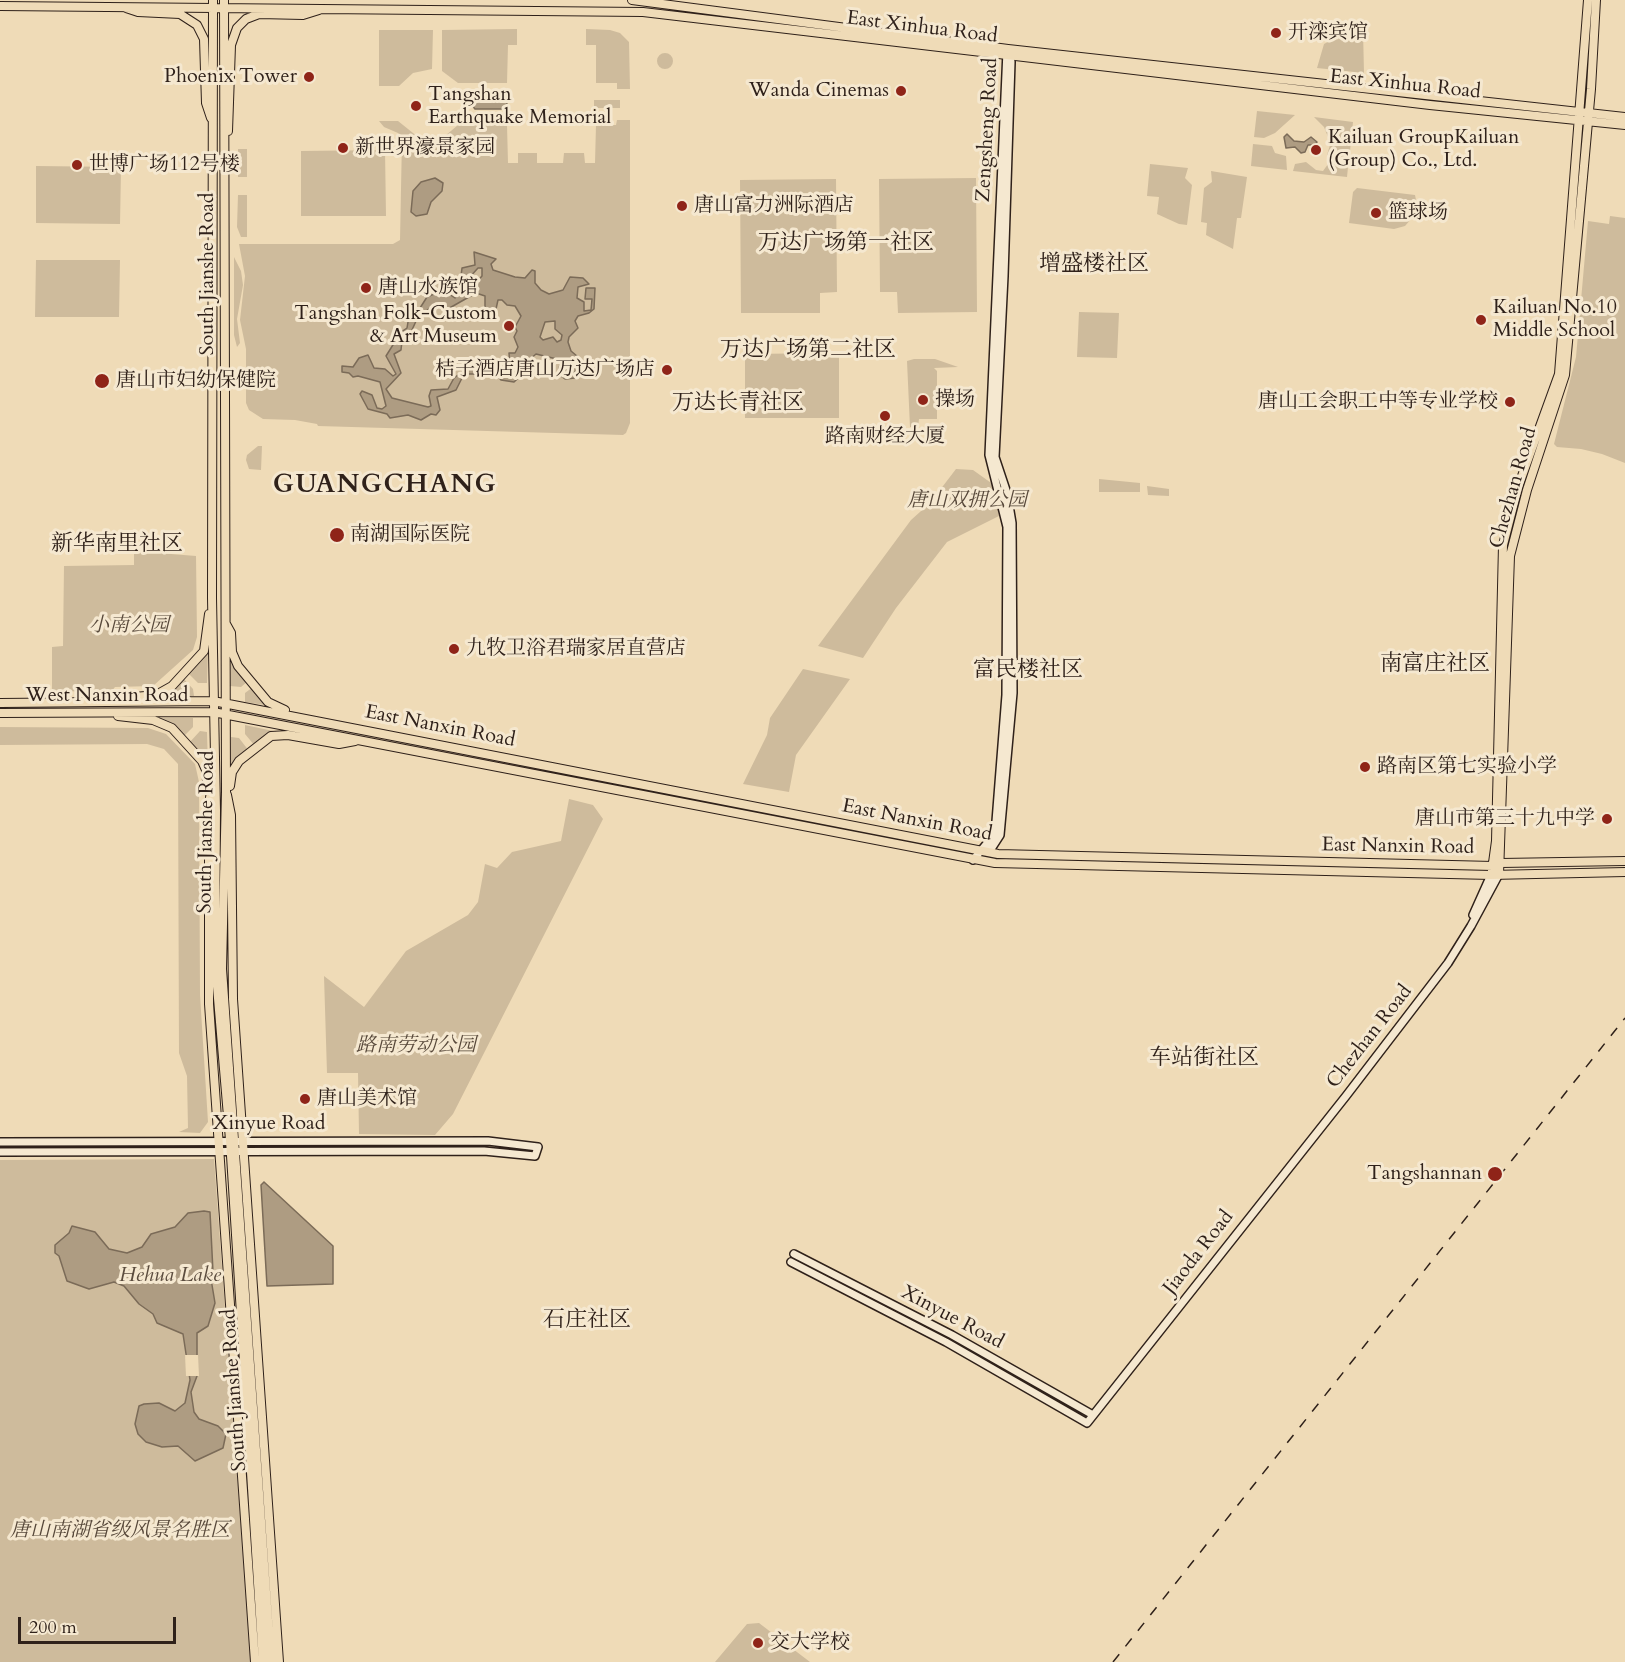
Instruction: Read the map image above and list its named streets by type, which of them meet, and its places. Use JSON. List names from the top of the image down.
{
  "streets": {
    "main road": [
      "East Xinhua Road",
      "Zengsheng Road",
      "South Jianshe Road",
      "Chezhan Road",
      "West Nanxin Road",
      "East Nanxin Road",
      "Xinyue Road",
      "Jiaoda Road"
    ]
  },
  "crossings": [
    ["East Xinhua Road", "Zengsheng Road"],
    ["East Xinhua Road", "South Jianshe Road"],
    ["East Xinhua Road", "Chezhan Road"],
    ["Zengsheng Road", "East Nanxin Road"],
    ["South Jianshe Road", "West Nanxin Road"],
    ["South Jianshe Road", "East Nanxin Road"],
    ["South Jianshe Road", "Xinyue Road"],
    ["Chezhan Road", "East Nanxin Road"],
    ["Chezhan Road", "Jiaoda Road"],
    ["West Nanxin Road", "East Nanxin Road"],
    ["Xinyue Road", "Jiaoda Road"]
  ],
  "districts": [
    "万达广场第一社区",
    "增盛楼社区",
    "万达广场第二社区",
    "万达长青社区",
    "GUANGCHANG",
    "新华南里社区",
    "南富庄社区",
    "富民楼社区",
    "车站街社区",
    "石庄社区"
  ],
  "water": ["Hehua Lake"],
  "parks": [
    "唐山双拥公园",
    "小南公园",
    "路南劳动公园",
    "唐山南湖省级风景名胜区"
  ],
  "places": [
    "开滦宾馆",
    "Phoenix Tower",
    "Wanda Cinemas",
    "Tangshan Earthquake Memorial",
    "新世界濠景家园",
    "Kailuan GroupKailuan (Group) Co., Ltd.",
    "世博广场112号楼",
    "唐山富力洲际酒店",
    "篮球场",
    "唐山水族馆",
    "Kailuan No.10 Middle School",
    "Tangshan Folk-Custom & Art Museum",
    "桔子酒店唐山万达广场店",
    "唐山市妇幼保健院",
    "操场",
    "唐山工会职工中等专业学校",
    "路南财经大厦",
    "南湖国际医院",
    "九牧卫浴君瑞家居直营店",
    "路南区第七实验小学",
    "唐山市第三十九中学",
    "唐山美术馆",
    "Tangshannan",
    "交大学校"
  ],
  "scale_bar": "200 m"
}
